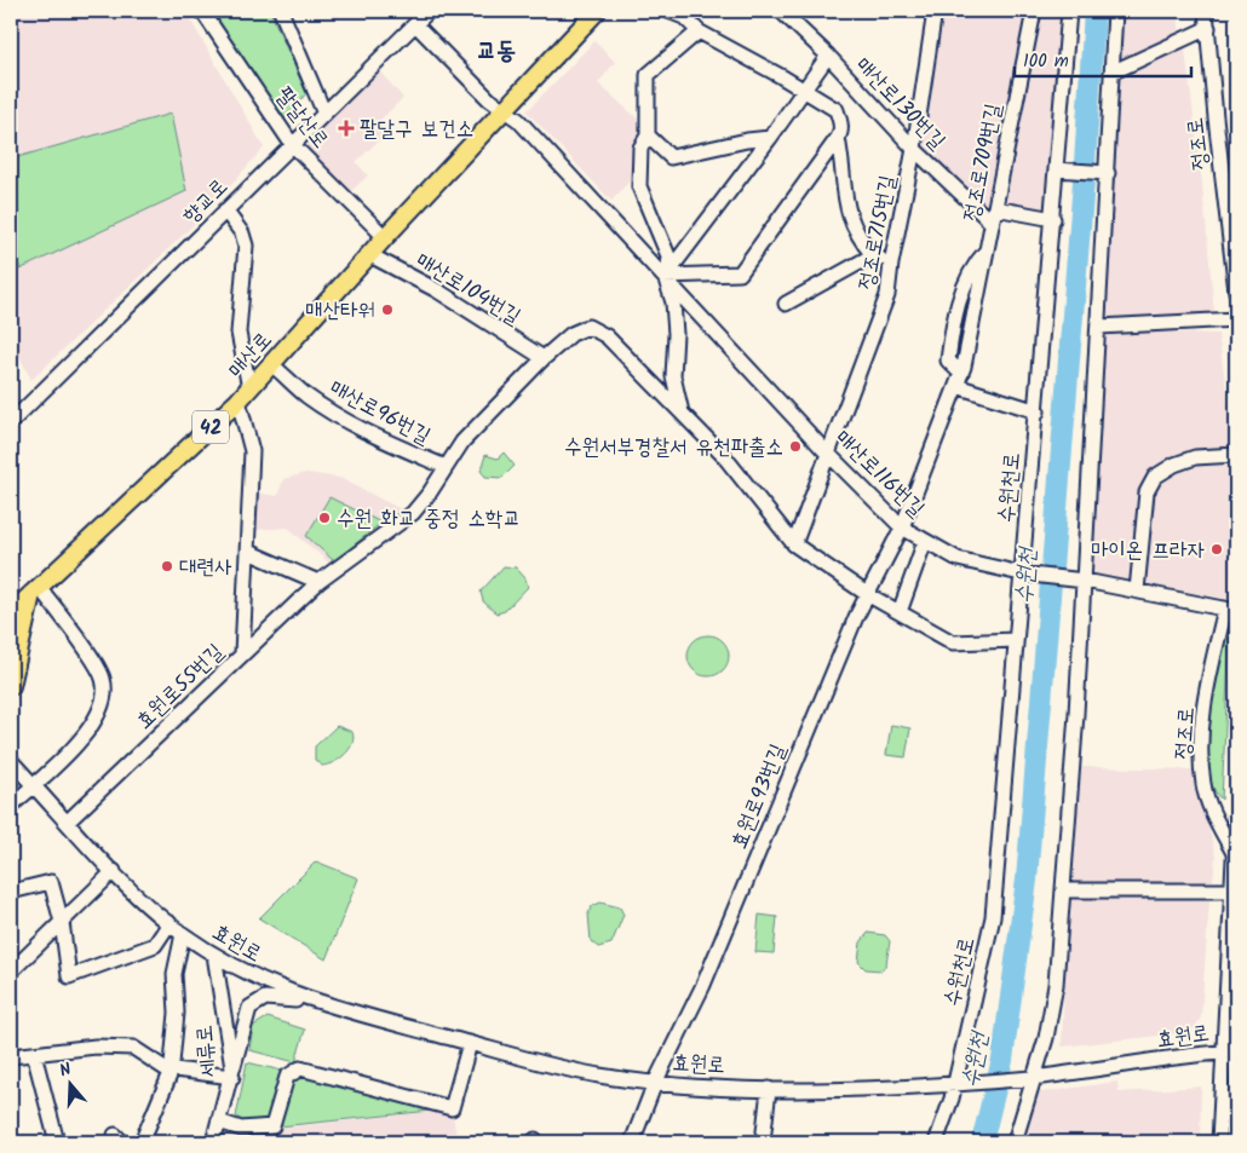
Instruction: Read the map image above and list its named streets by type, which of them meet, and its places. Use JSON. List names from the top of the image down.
{
  "streets": {
    "main road": ["매산로", "42"],
    "street": [
      "매산로130번길",
      "팔달산로",
      "정조로",
      "정조로709번길",
      "향교로",
      "정조로715번길",
      "매산로104번길",
      "매산로96번길",
      "매산로116번길",
      "수원천로",
      "효원로55번길",
      "효원로93번길",
      "효원로",
      "세류로"
    ]
  },
  "crossings": [
    ["매산로130번길", "정조로709번길"],
    ["매산로130번길", "정조로715번길"],
    ["팔달산로", "향교로"],
    ["팔달산로", "매산로"],
    ["정조로", "매산로116번길"],
    ["정조로709번길", "매산로116번길"],
    ["정조로709번길", "효원로93번길"],
    ["정조로715번길", "매산로116번길"],
    ["매산로104번길", "매산로"],
    ["매산로104번길", "매산로96번길"],
    ["매산로", "매산로96번길"],
    ["매산로", "매산로116번길"],
    ["매산로96번길", "매산로116번길"],
    ["매산로96번길", "효원로55번길"],
    ["매산로116번길", "수원천로"],
    ["매산로116번길", "효원로93번길"],
    ["수원천로", "효원로"],
    ["효원로55번길", "효원로"],
    ["효원로93번길", "효원로"],
    ["효원로", "세류로"]
  ],
  "districts": ["교동"],
  "water": ["수원천"],
  "places": {
    "health": ["팔달구 보건소"],
    "other": [
      "매산타워",
      "수원서부경찰서 유천파출소",
      "수원 화교 중정 소학교",
      "마이온 프라자",
      "대련사"
    ]
  },
  "scale_bar": "100 m",
  "north": "top"
}
